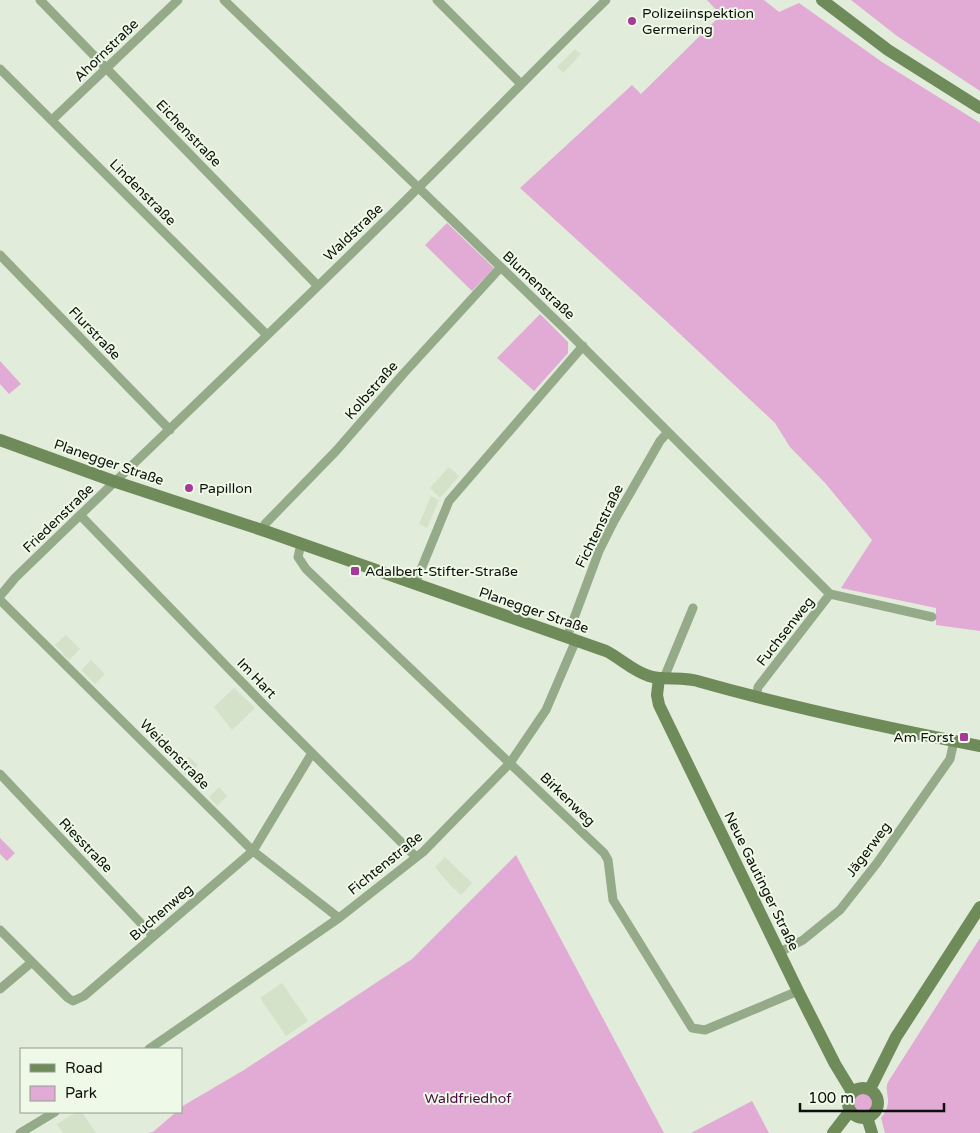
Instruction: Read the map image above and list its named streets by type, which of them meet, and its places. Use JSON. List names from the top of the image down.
{
  "streets": {
    "street": [
      "Ahornstraße",
      "Eichenstraße",
      "Lindenstraße",
      "Waldstraße",
      "Blumenstraße",
      "Flurstraße",
      "Kolbstraße",
      "Planegger Straße",
      "Friedenstraße",
      "Fichtenstraße",
      "Fuchsenweg",
      "Im Hart",
      "Weidenstraße",
      "Birkenweg",
      "Riesstraße",
      "Jägerweg",
      "Neue Gautinger Straße",
      "Buchenweg"
    ]
  },
  "crossings": [
    ["Ahornstraße", "Eichenstraße"],
    ["Ahornstraße", "Lindenstraße"],
    ["Eichenstraße", "Waldstraße"],
    ["Lindenstraße", "Waldstraße"],
    ["Waldstraße", "Blumenstraße"],
    ["Waldstraße", "Flurstraße"],
    ["Waldstraße", "Planegger Straße"],
    ["Waldstraße", "Friedenstraße"],
    ["Blumenstraße", "Kolbstraße"],
    ["Blumenstraße", "Fichtenstraße"],
    ["Blumenstraße", "Fuchsenweg"],
    ["Kolbstraße", "Planegger Straße"],
    ["Planegger Straße", "Friedenstraße"],
    ["Planegger Straße", "Fichtenstraße"],
    ["Planegger Straße", "Fuchsenweg"],
    ["Planegger Straße", "Birkenweg"],
    ["Planegger Straße", "Jägerweg"],
    ["Planegger Straße", "Neue Gautinger Straße"],
    ["Friedenstraße", "Im Hart"],
    ["Friedenstraße", "Weidenstraße"],
    ["Fichtenstraße", "Im Hart"],
    ["Fichtenstraße", "Weidenstraße"],
    ["Fichtenstraße", "Birkenweg"],
    ["Im Hart", "Buchenweg"],
    ["Weidenstraße", "Buchenweg"],
    ["Birkenweg", "Neue Gautinger Straße"],
    ["Riesstraße", "Buchenweg"],
    ["Jägerweg", "Neue Gautinger Straße"]
  ],
  "parks": ["Waldfriedhof"],
  "places": {
    "other": ["Polizeiinspektion Germering", "Papillon"],
    "transit": ["Adalbert-Stifter-Straße", "Am Forst"]
  },
  "legend": ["Road", "Park"],
  "scale_bar": "100 m"
}
